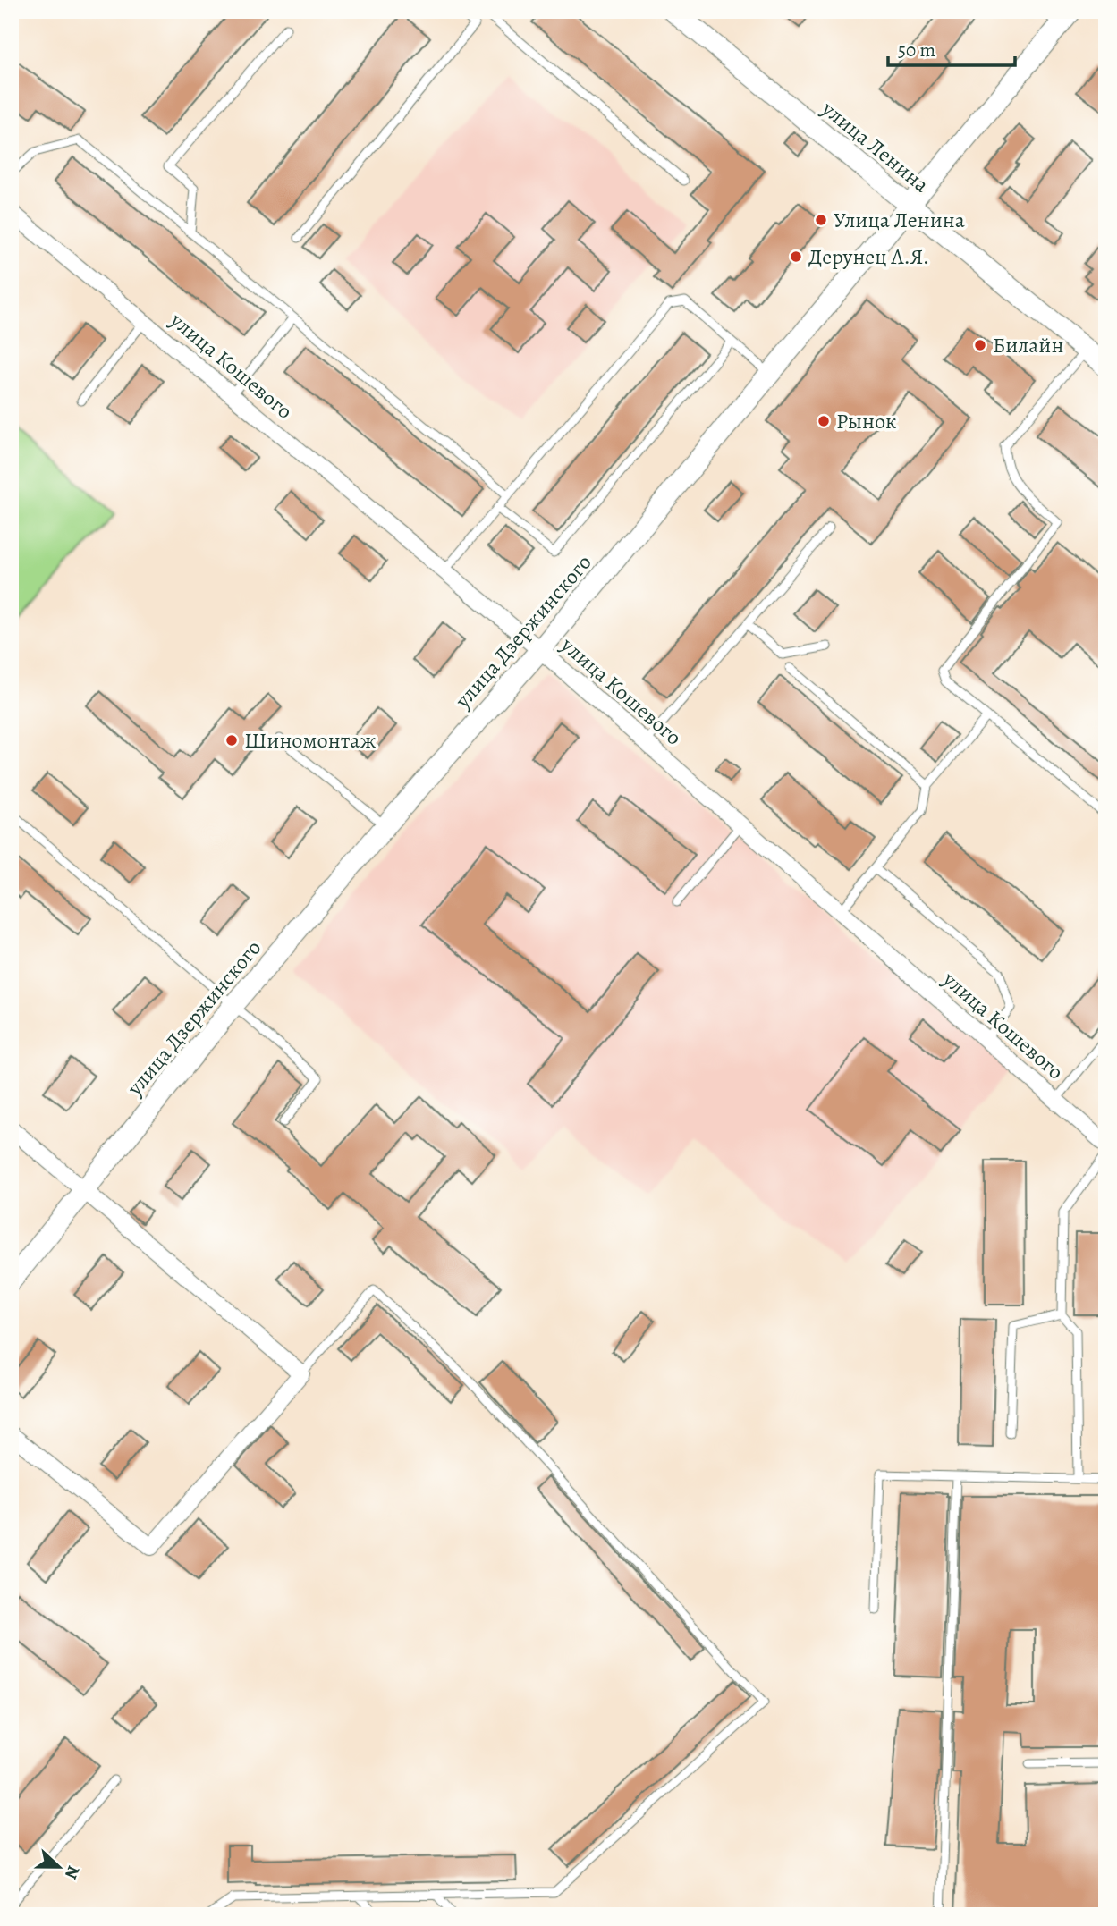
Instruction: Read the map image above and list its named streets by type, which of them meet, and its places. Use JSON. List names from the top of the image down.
{
  "streets": {
    "street": ["улица Ленина", "улица Кошевого", "улица Дзержинского"]
  },
  "crossings": [
    ["улица Ленина", "улица Дзержинского"],
    ["улица Кошевого", "улица Дзержинского"]
  ],
  "places": [
    "Улица Ленина",
    "Дерунец А.Я.",
    "Билайн",
    "Рынок",
    "Шиномонтаж"
  ],
  "scale_bar": "50 m",
  "north": "right"
}
